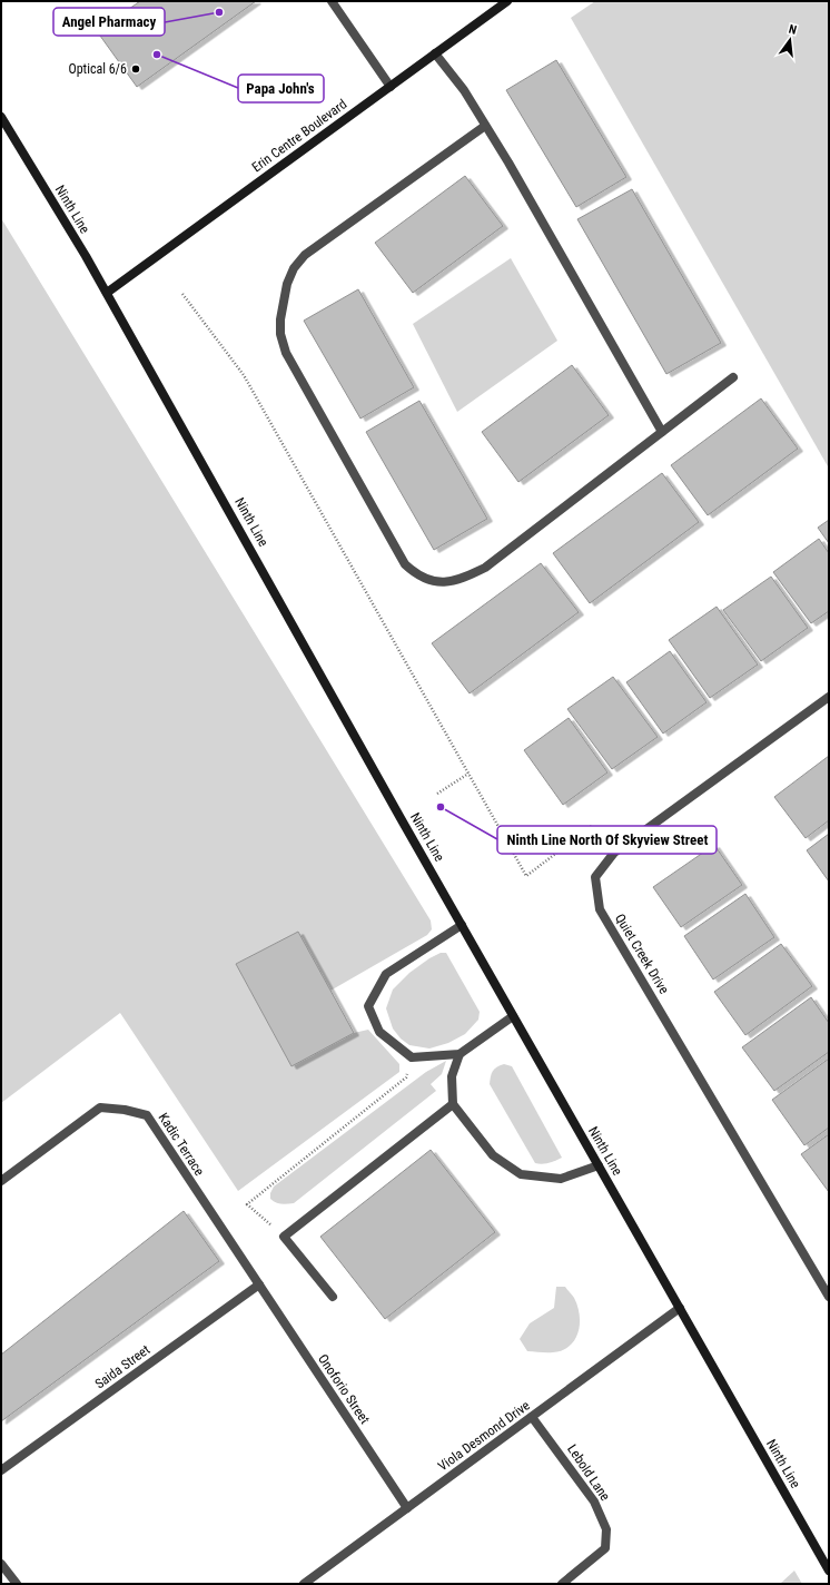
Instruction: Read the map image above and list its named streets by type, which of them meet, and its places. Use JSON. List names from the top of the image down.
{
  "streets": {
    "main road": ["Erin Centre Boulevard", "Ninth Line"],
    "street": [
      "Quiet Creek Drive",
      "Kadic Terrace",
      "Saida Street",
      "Onoforio Street",
      "Viola Desmond Drive",
      "Lebold Lane"
    ]
  },
  "crossings": [
    ["Erin Centre Boulevard", "Ninth Line"],
    ["Ninth Line", "Viola Desmond Drive"],
    ["Kadic Terrace", "Saida Street"],
    ["Kadic Terrace", "Onoforio Street"],
    ["Saida Street", "Onoforio Street"],
    ["Onoforio Street", "Viola Desmond Drive"],
    ["Viola Desmond Drive", "Lebold Lane"]
  ],
  "places": [
    "Angel Pharmacy",
    "Papa John's",
    "Optical 6/6",
    "Ninth Line North Of Skyview Street"
  ],
  "north": "top"
}
